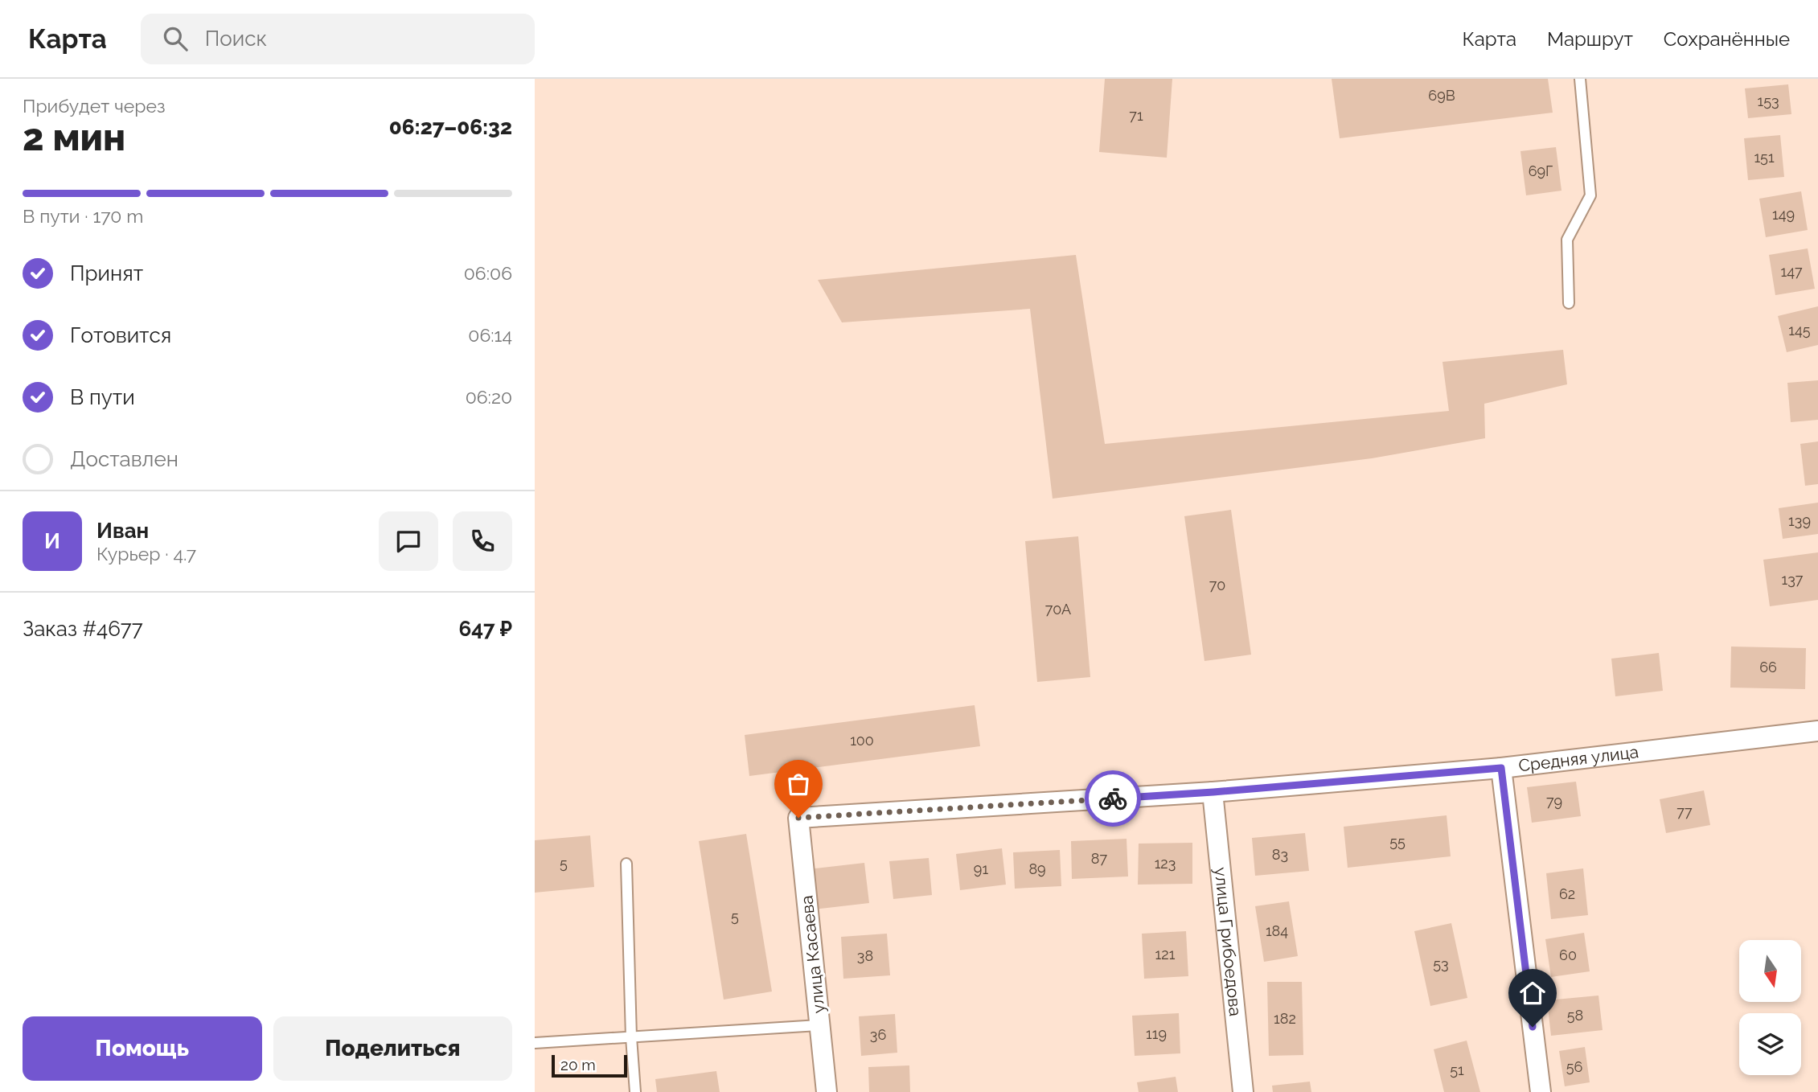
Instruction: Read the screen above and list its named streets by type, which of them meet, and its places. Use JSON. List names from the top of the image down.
{
  "streets": {
    "street": ["Средняя улица", "улица Грибоедова", "улица Касаева"]
  },
  "crossings": [
    ["Средняя улица", "улица Грибоедова"],
    ["Средняя улица", "улица Касаева"]
  ],
  "house_numbers": [
    "69В",
    "153",
    "71",
    "151",
    "69Г",
    "149",
    "147",
    "145",
    "139",
    "137",
    "70",
    "70А",
    "66",
    "100",
    "79",
    "77",
    "55",
    "83",
    "87",
    "5",
    "123",
    "91",
    "89",
    "62",
    "5",
    "184",
    "121",
    "60",
    "38",
    "53",
    "58",
    "182",
    "119",
    "36",
    "56",
    "51"
  ],
  "scale_bar": "20 m",
  "north": "bottom",
  "page": {
    "header": "Карта",
    "search": "Поиск",
    "nav": ["Карта", "Маршрут", "Сохранённые"],
    "heading": ["2 мин", "Прибудет через", "06:27–06:32"],
    "panel": [
      "Иван",
      "Курьер · 4.7",
      "Заказ #4677",
      "647 ₽"
    ],
    "bar": "В пути · 170 m",
    "list": [
      ["Принят", "06:06"],
      ["Готовится", "06:14"],
      ["В пути", "06:20"],
      "Доставлен"
    ],
    "round": "И",
    "buttons": ["Помощь", "Поделиться"],
    "scale": "20 m"
  }
}
